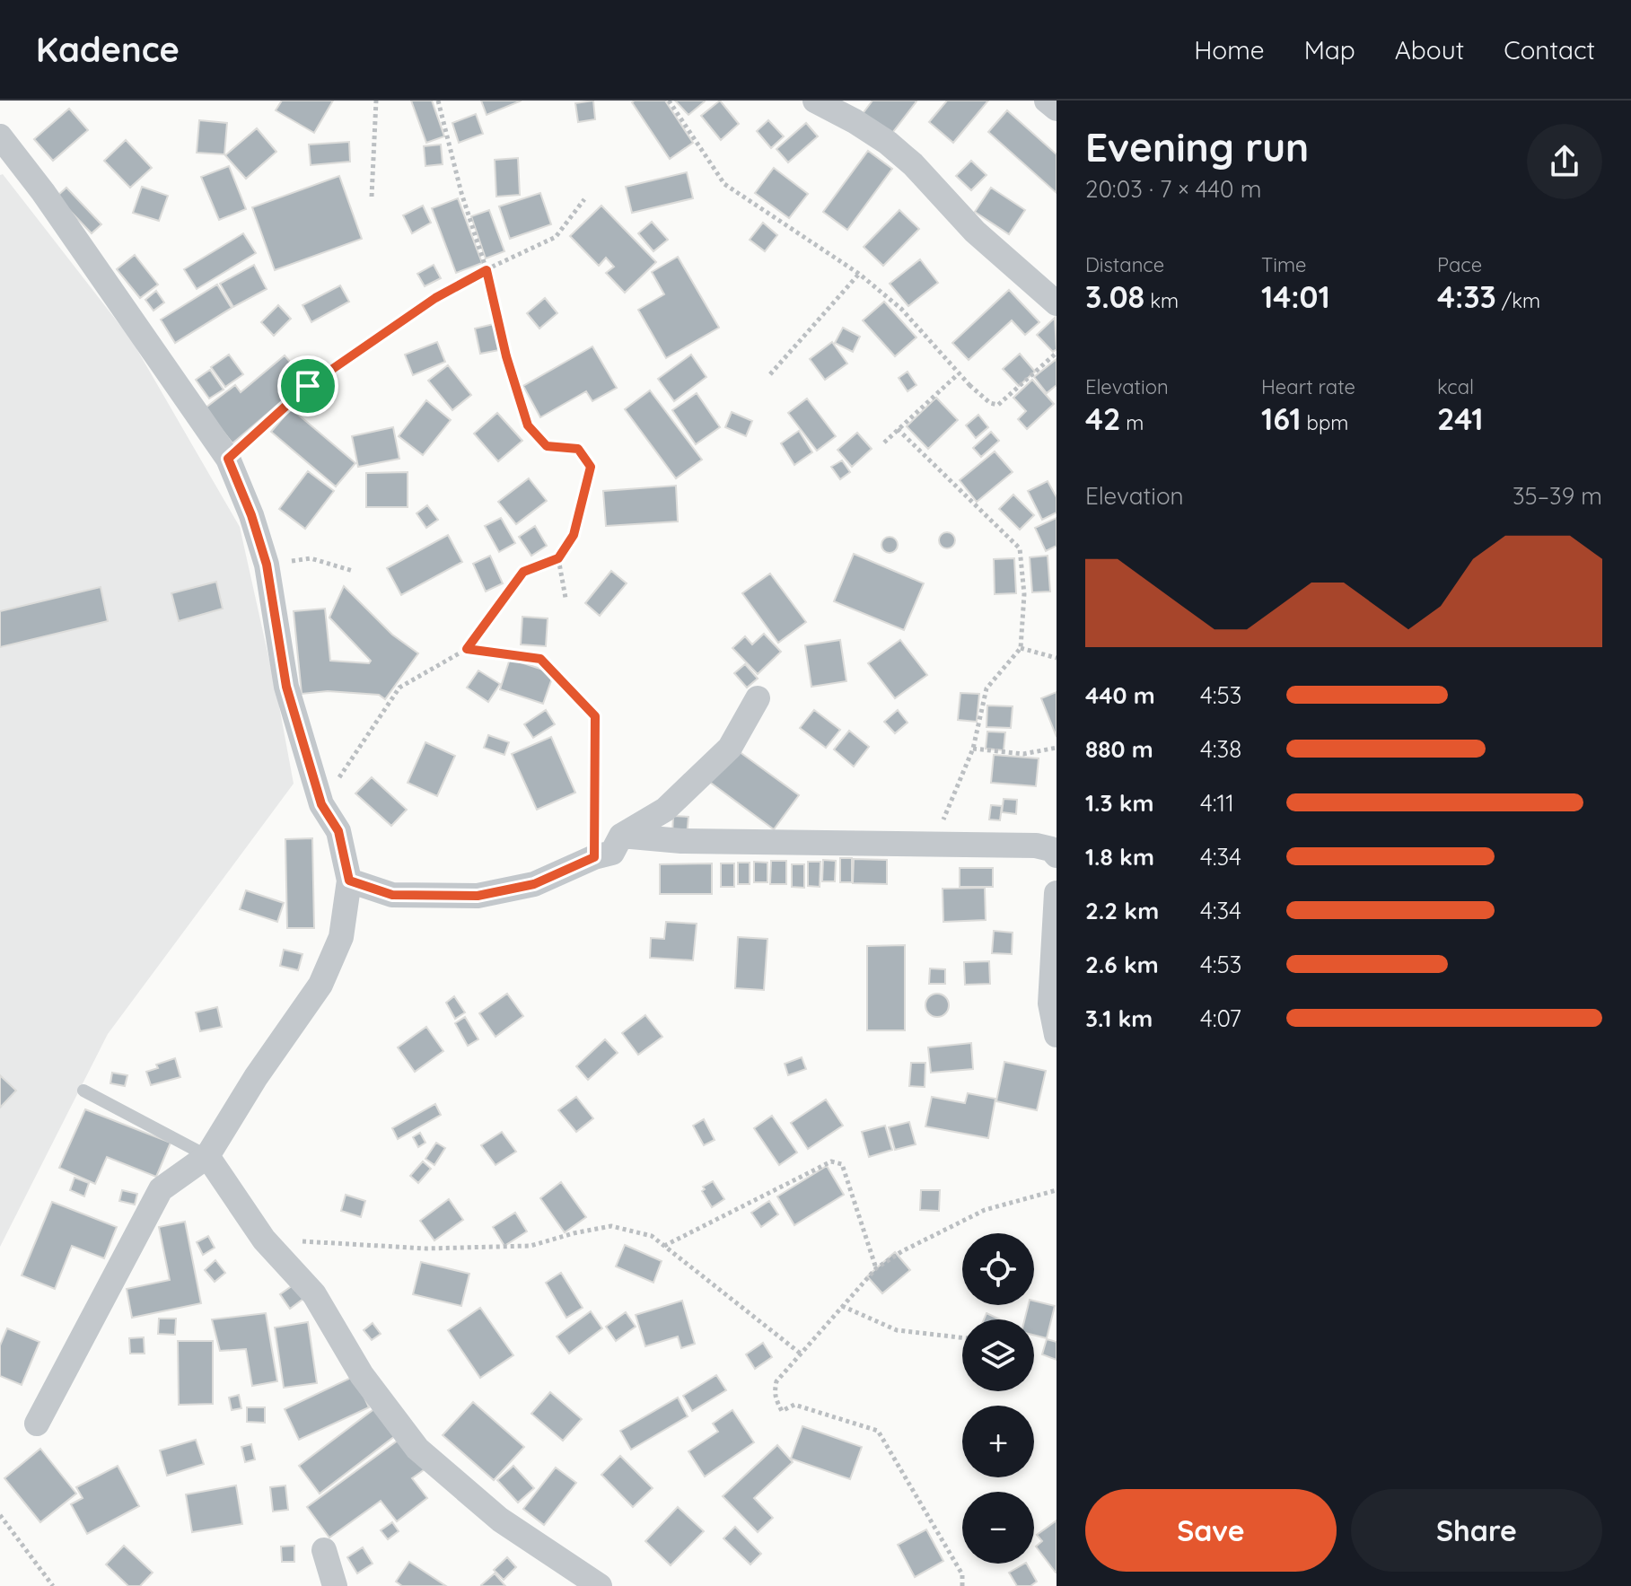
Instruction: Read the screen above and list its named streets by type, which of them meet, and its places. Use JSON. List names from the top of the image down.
{
  "page": {
    "header": "Kadence",
    "nav": [
      "Home",
      "Map",
      "About",
      "Contact"
    ],
    "heading": ["Evening run", "20:03 · 7 × 440 m"],
    "stats": [
      ["Distance", "3.08 km"],
      ["Time", "14:01"],
      ["Pace", "4:33 /km"],
      ["Elevation", "42 m"],
      ["Heart rate", "161 bpm"],
      ["kcal", "241"]
    ],
    "chart": ["Elevation", "35–39 m"],
    "list": [
      {
        "name": "440 m",
        "note": "4:53"
      },
      {
        "name": "880 m",
        "note": "4:38"
      },
      {
        "name": "1.3 km",
        "note": "4:11"
      },
      {
        "name": "1.8 km",
        "note": "4:34"
      },
      {
        "name": "2.2 km",
        "note": "4:34"
      },
      {
        "name": "2.6 km",
        "note": "4:53"
      },
      {
        "name": "3.1 km",
        "note": "4:07"
      }
    ],
    "map_buttons": ["+", "−"],
    "buttons": ["Save", "Share"]
  }
}
